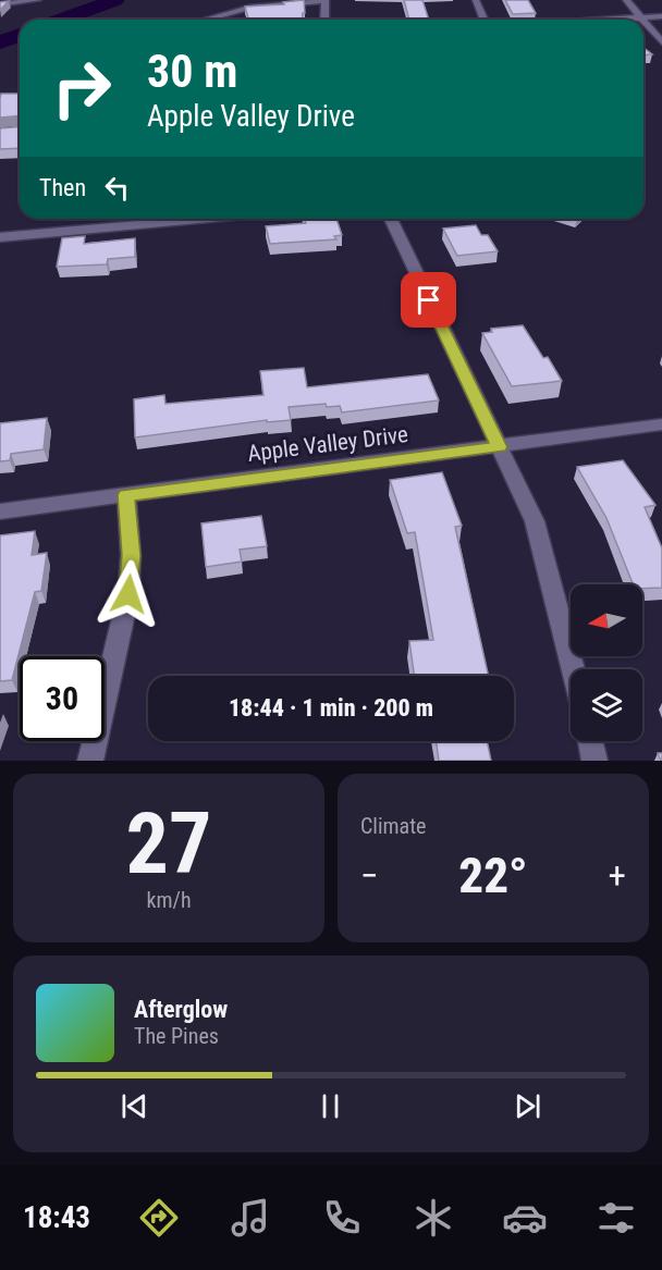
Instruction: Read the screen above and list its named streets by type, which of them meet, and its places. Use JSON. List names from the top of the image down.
{
  "streets": {
    "street": ["Apple Valley Drive"]
  },
  "north": "left",
  "page": {
    "turn": ["30 m", "Apple Valley Drive"],
    "then": "Then",
    "limit": "30",
    "trip": "18:44 · 1 min · 200 m",
    "tile": [
      ["27", "km/h"],
      "Climate"
    ],
    "heat": ["−", "22°", "+"],
    "song": ["Afterglow", "The Pines"],
    "tabs": "18:43"
  }
}
